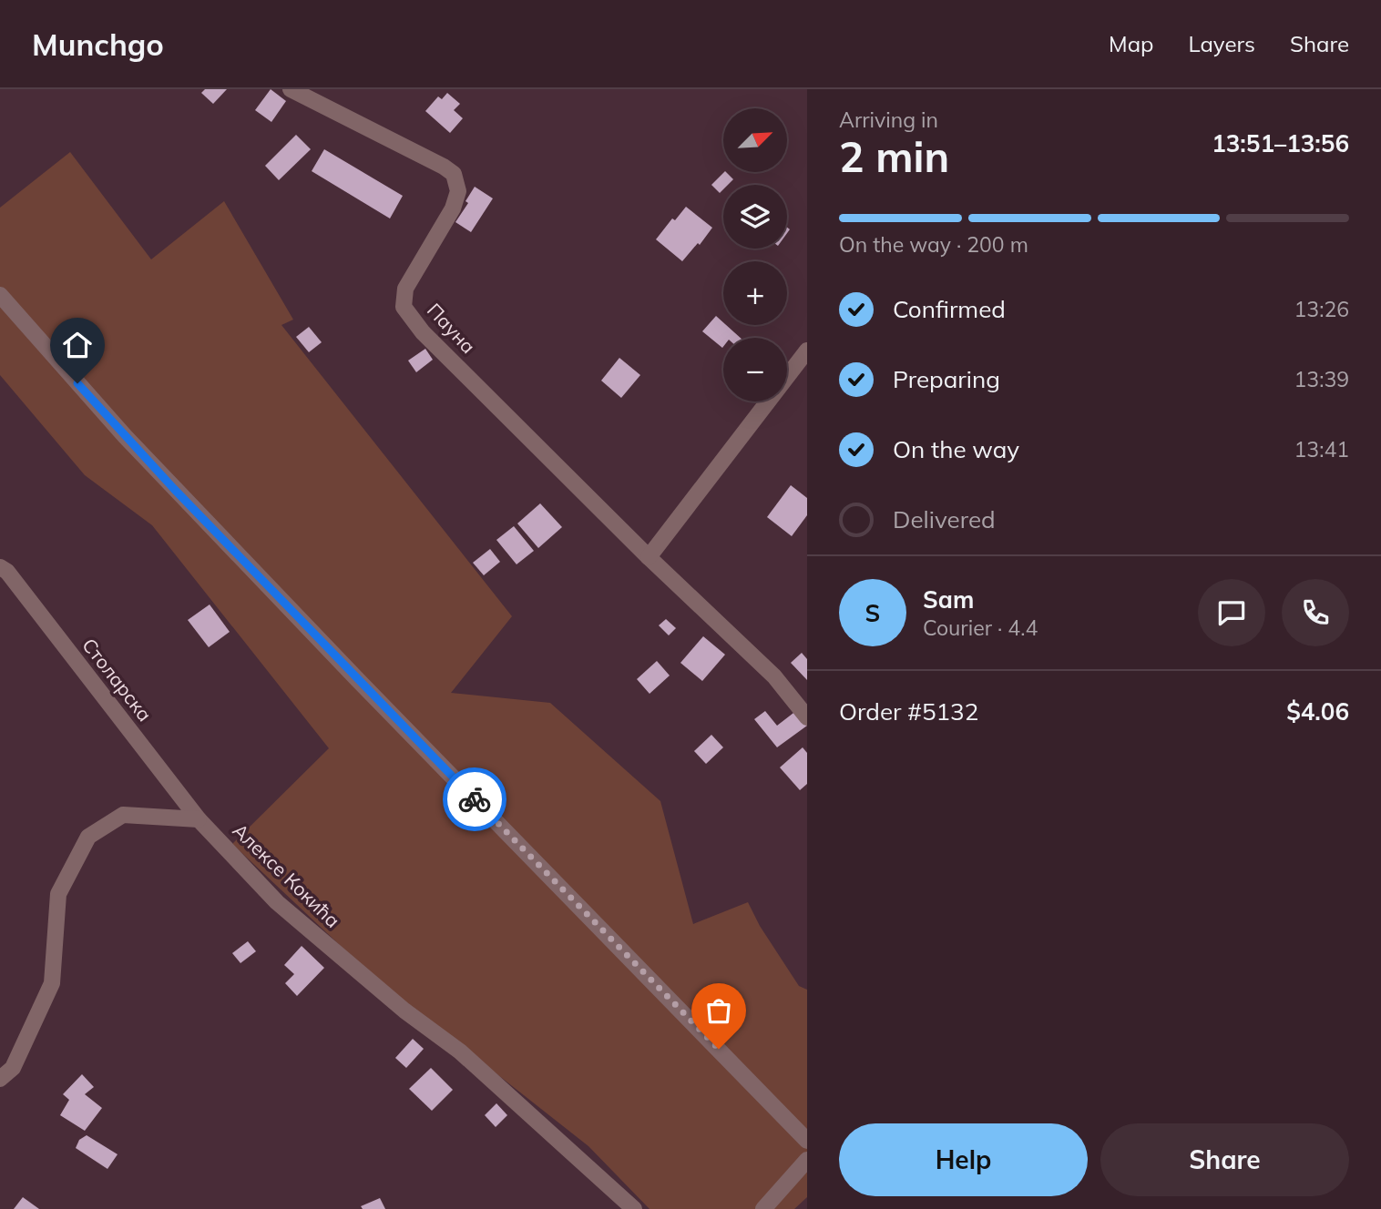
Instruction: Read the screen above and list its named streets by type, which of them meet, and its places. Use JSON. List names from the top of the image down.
{
  "streets": {
    "street": ["Пауна", "Столарска", "Алексе Кокића"]
  },
  "crossings": [
    ["Столарска", "Алексе Кокића"]
  ],
  "north": "top right",
  "page": {
    "header": "Munchgo",
    "nav": ["Map", "Layers", "Share"],
    "heading": ["2 min", "Arriving in", "13:51–13:56"],
    "panel": [
      "Sam",
      "Courier · 4.4",
      "Order #5132",
      "$4.06"
    ],
    "map_buttons": ["+", "−"],
    "bar": "On the way · 200 m",
    "list": [
      ["Confirmed", "13:26"],
      ["Preparing", "13:39"],
      ["On the way", "13:41"],
      "Delivered"
    ],
    "round": "S",
    "buttons": ["Help", "Share"]
  }
}
